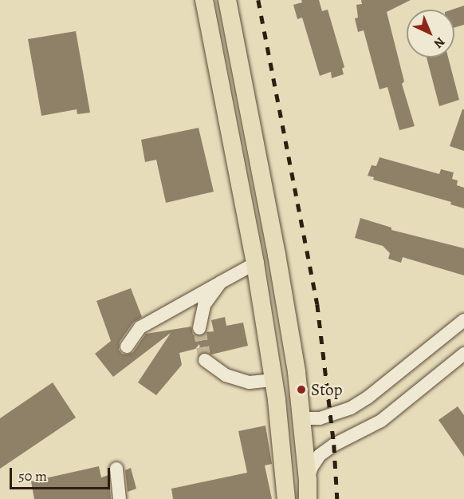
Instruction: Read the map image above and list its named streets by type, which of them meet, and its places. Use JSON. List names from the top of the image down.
{
  "places": ["Stop"],
  "scale_bar": "50 m",
  "north": "bottom right"
}
